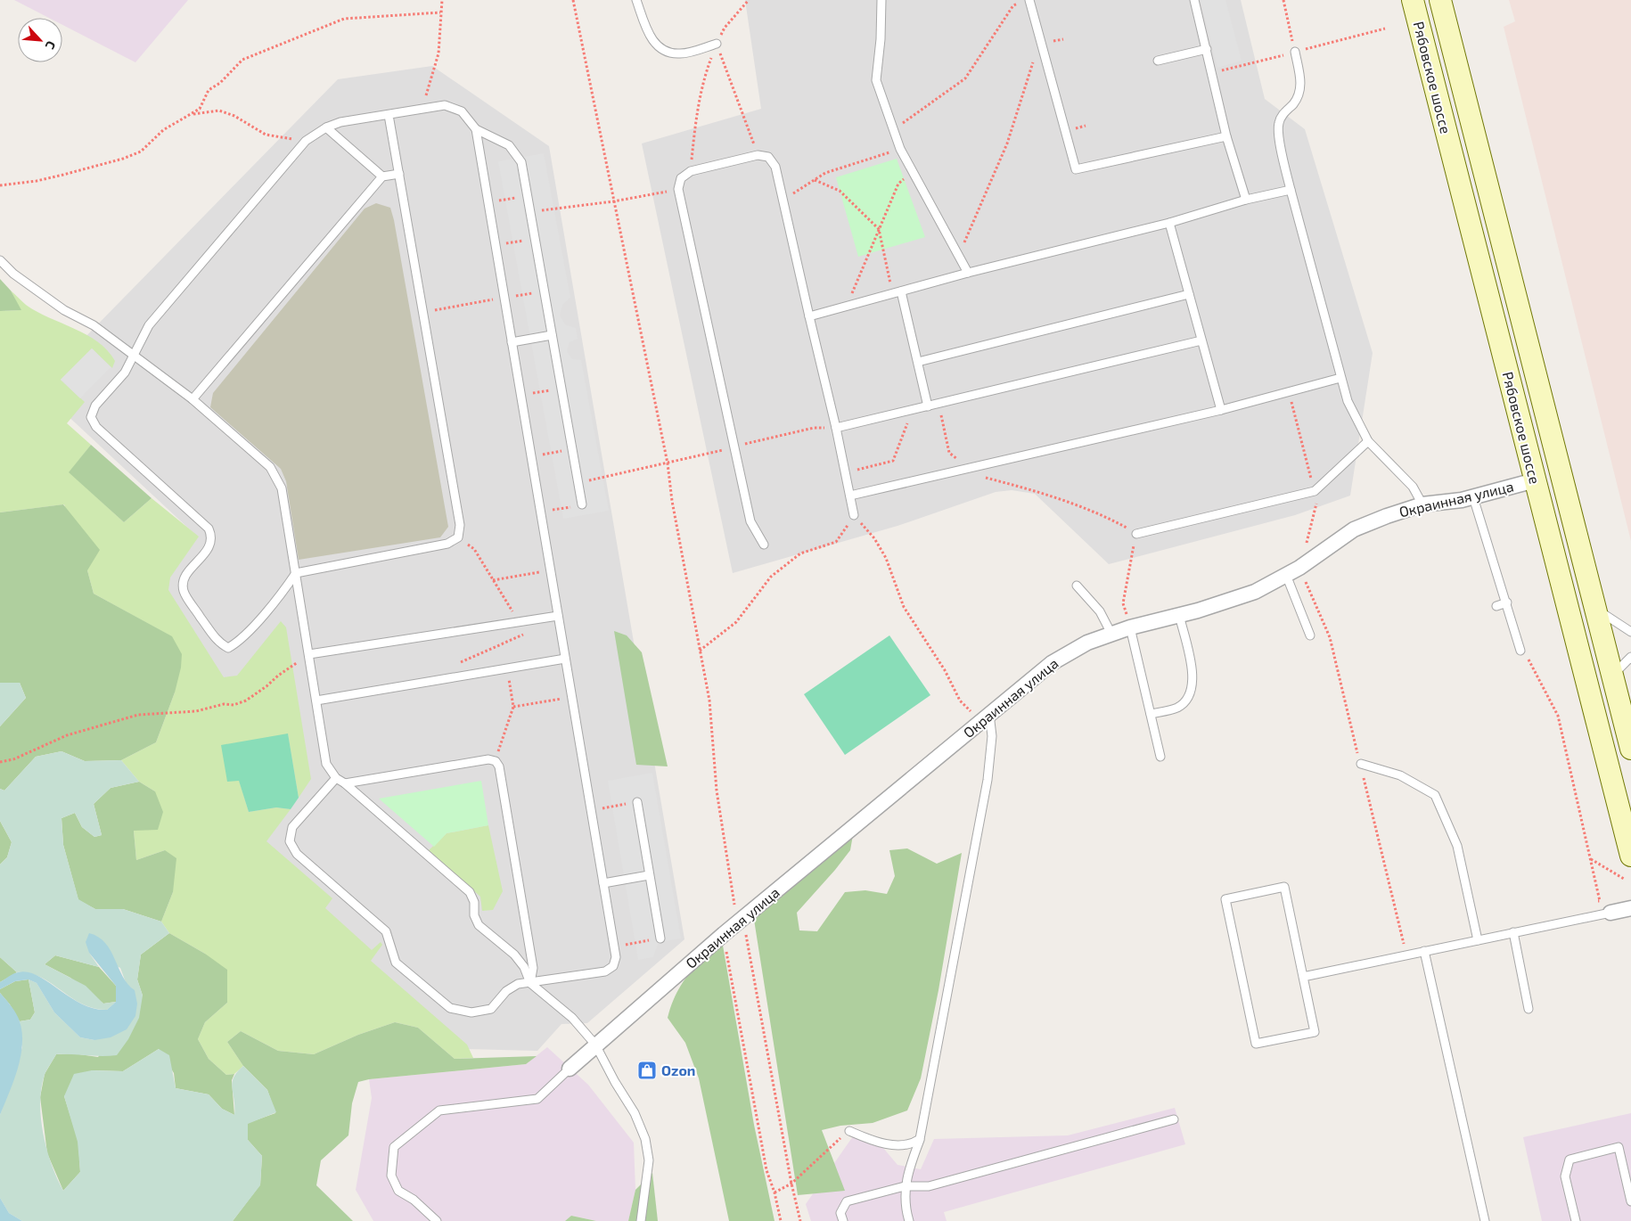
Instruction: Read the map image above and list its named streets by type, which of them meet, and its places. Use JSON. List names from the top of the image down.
{
  "streets": {
    "main road": ["Рябовское шоссе"],
    "street": ["Окраинная улица"]
  },
  "crossings": [
    ["Рябовское шоссе", "Окраинная улица"]
  ],
  "places": {
    "shop": ["Ozon"]
  },
  "north": "bottom right"
}
